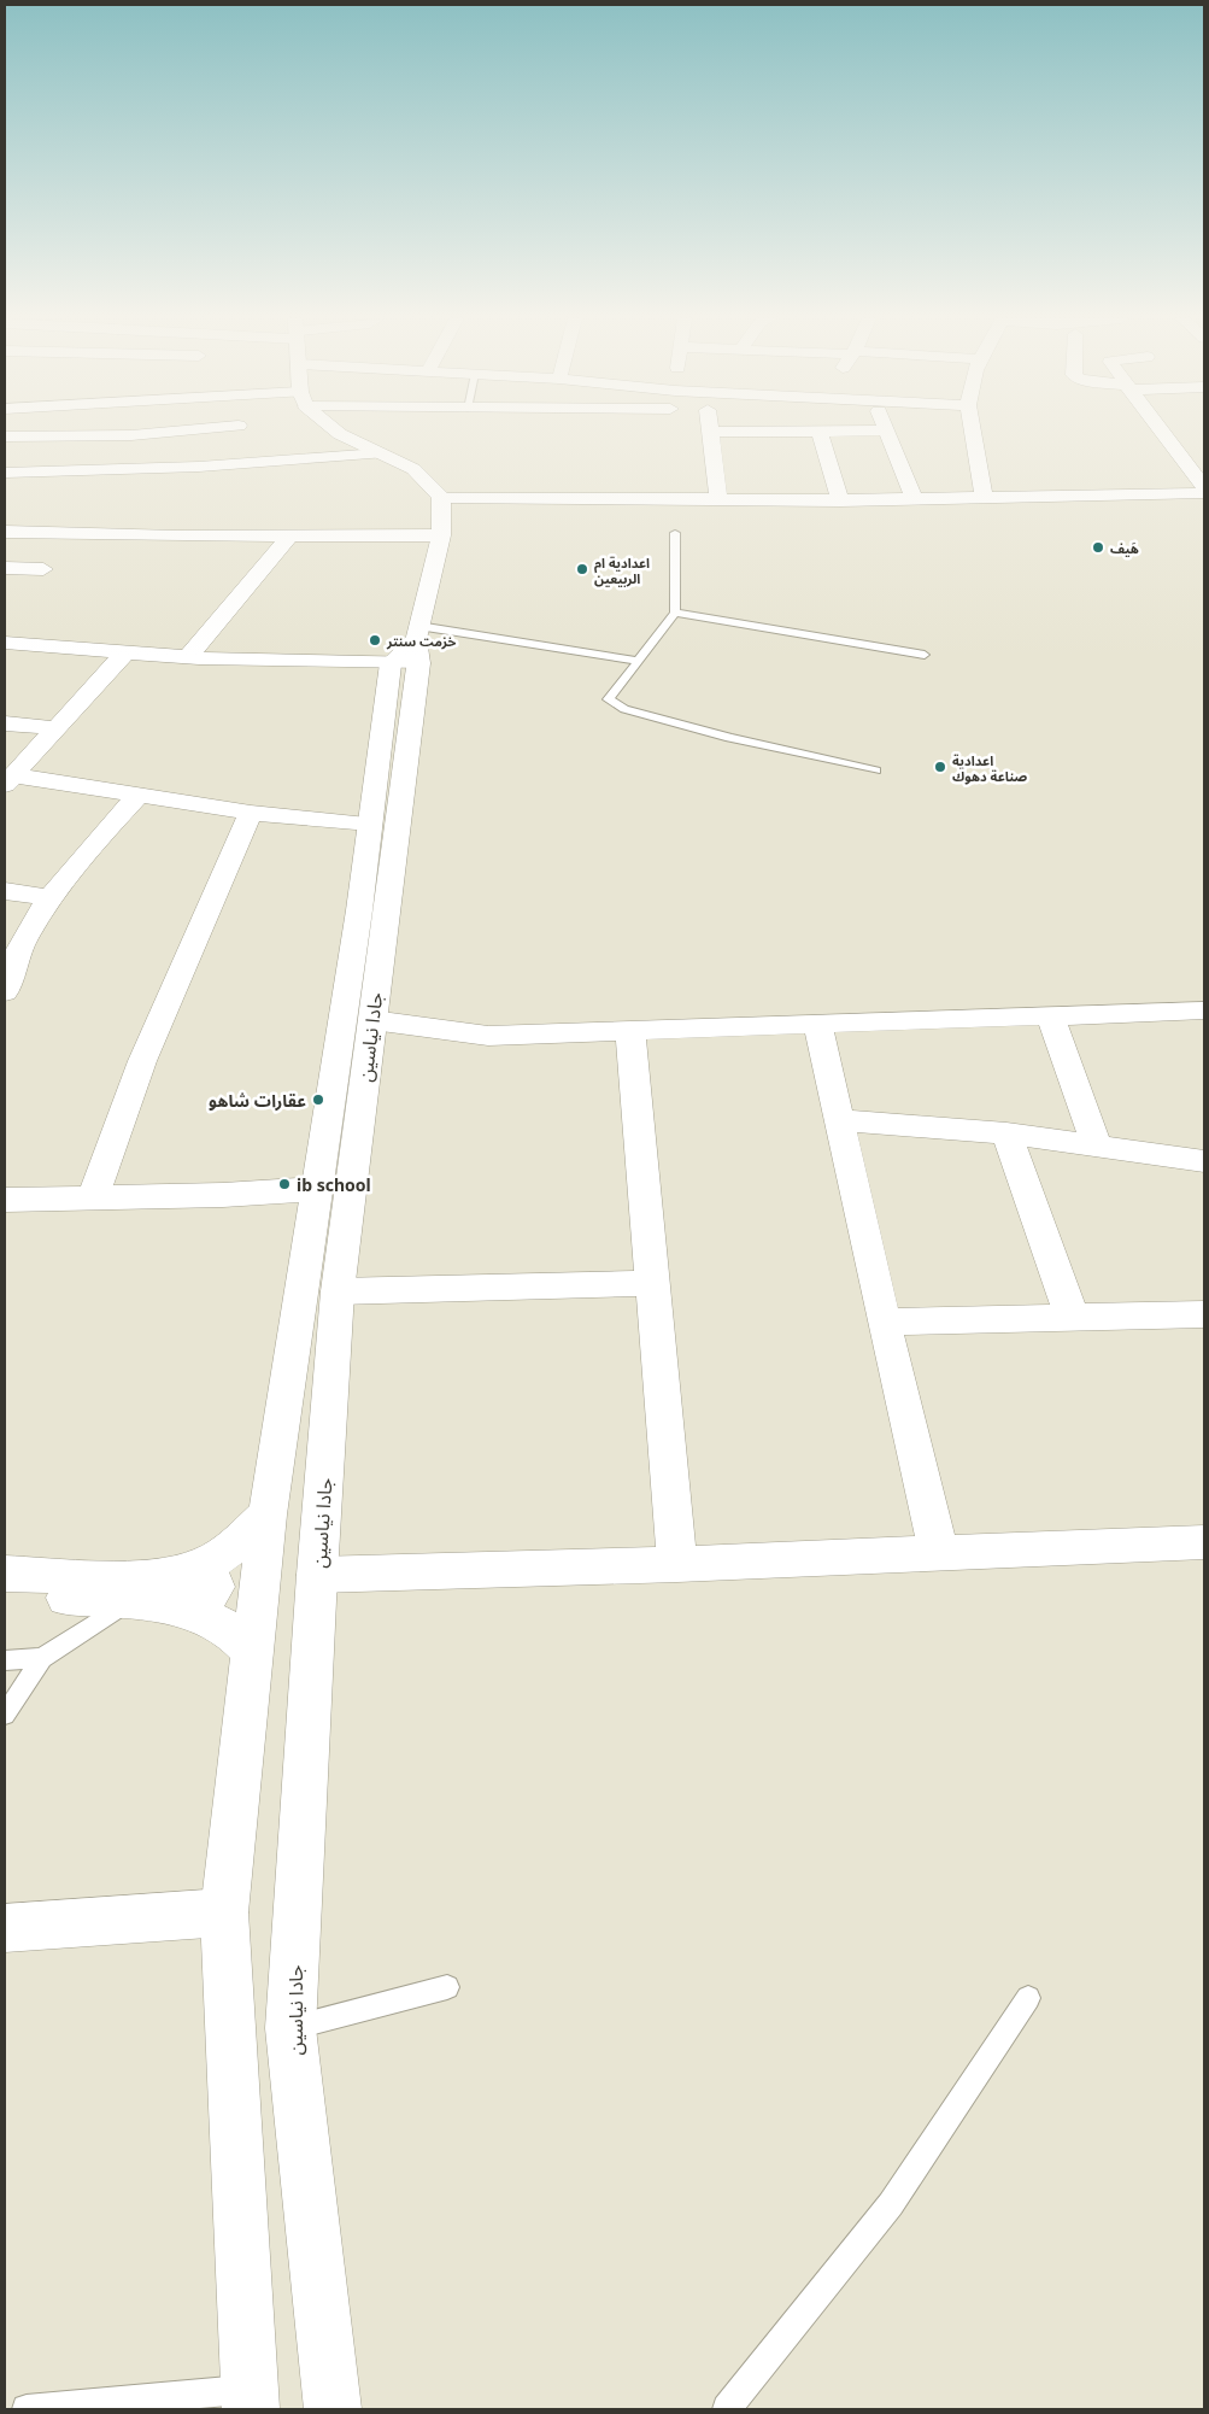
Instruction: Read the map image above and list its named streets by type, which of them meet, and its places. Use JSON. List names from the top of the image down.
{
  "streets": {
    "street": ["جادا نیاسین"]
  },
  "places": [
    "هَيف",
    "اعدادية ام الربيعين",
    "خزمت سنتر",
    "اعدادية صناعة دهوك",
    "عقارات شاهو",
    "ib school"
  ]
}
